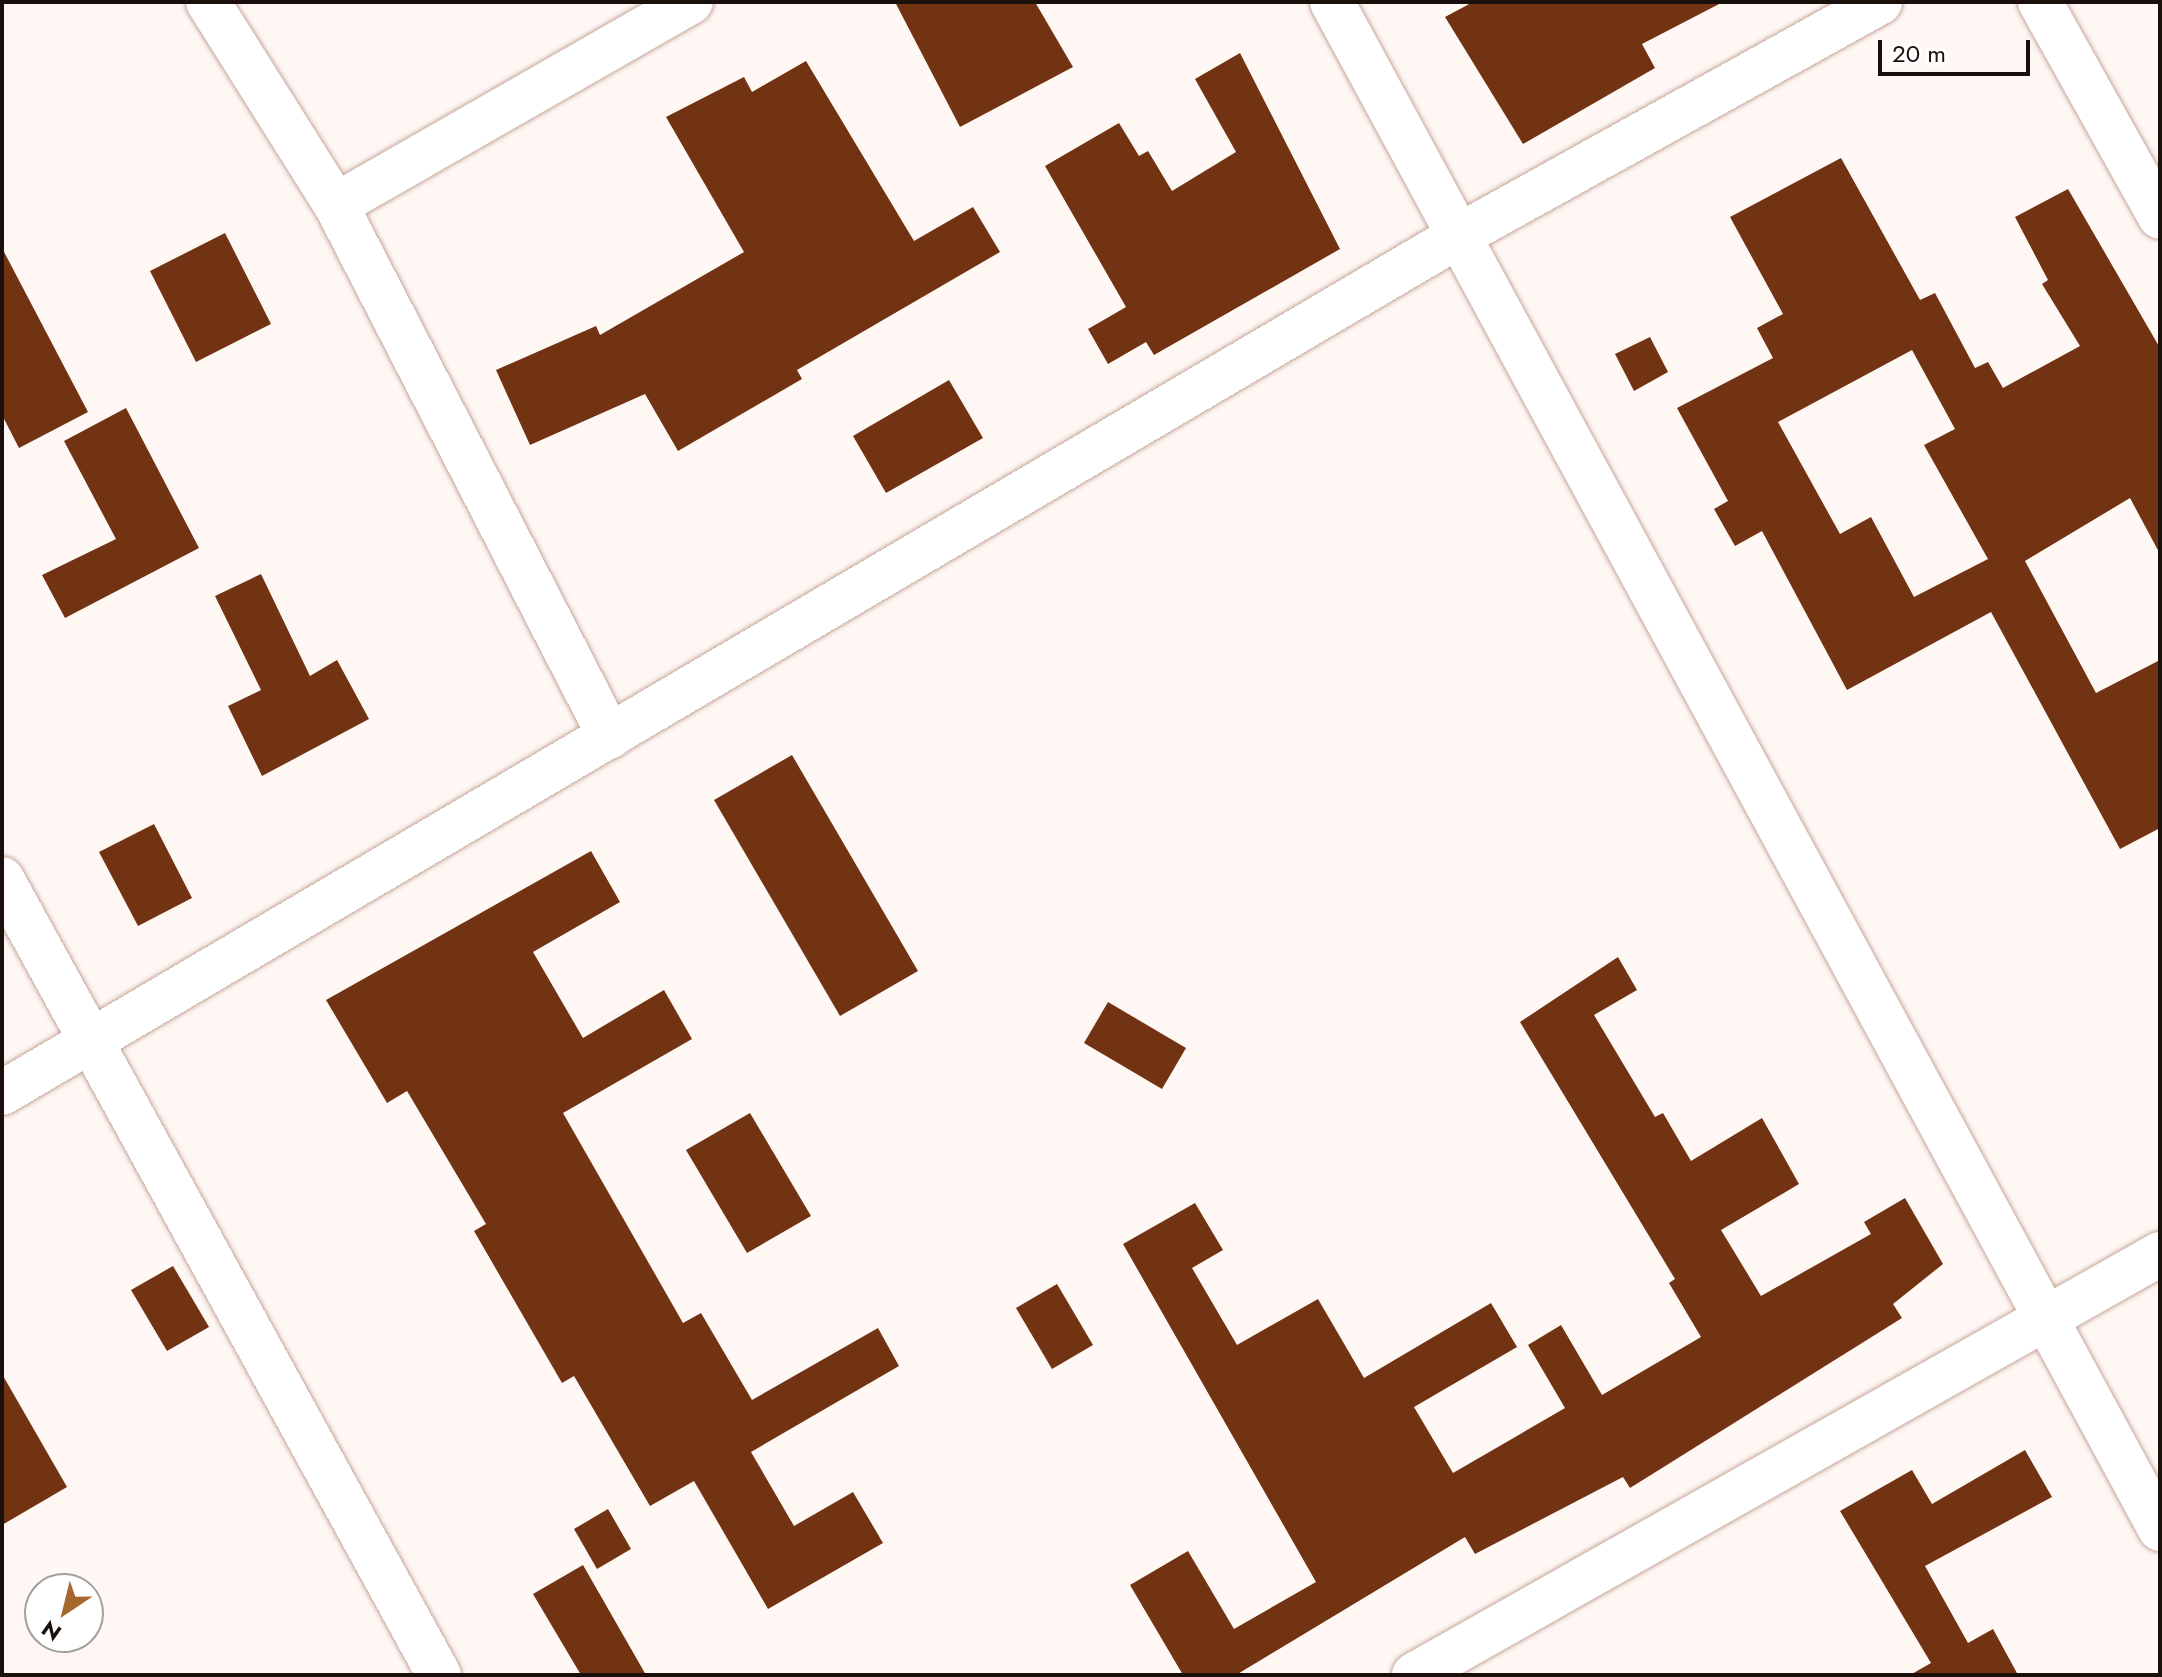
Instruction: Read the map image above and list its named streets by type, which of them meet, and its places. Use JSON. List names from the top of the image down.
{
  "scale_bar": "20 m",
  "north": "bottom left"
}
